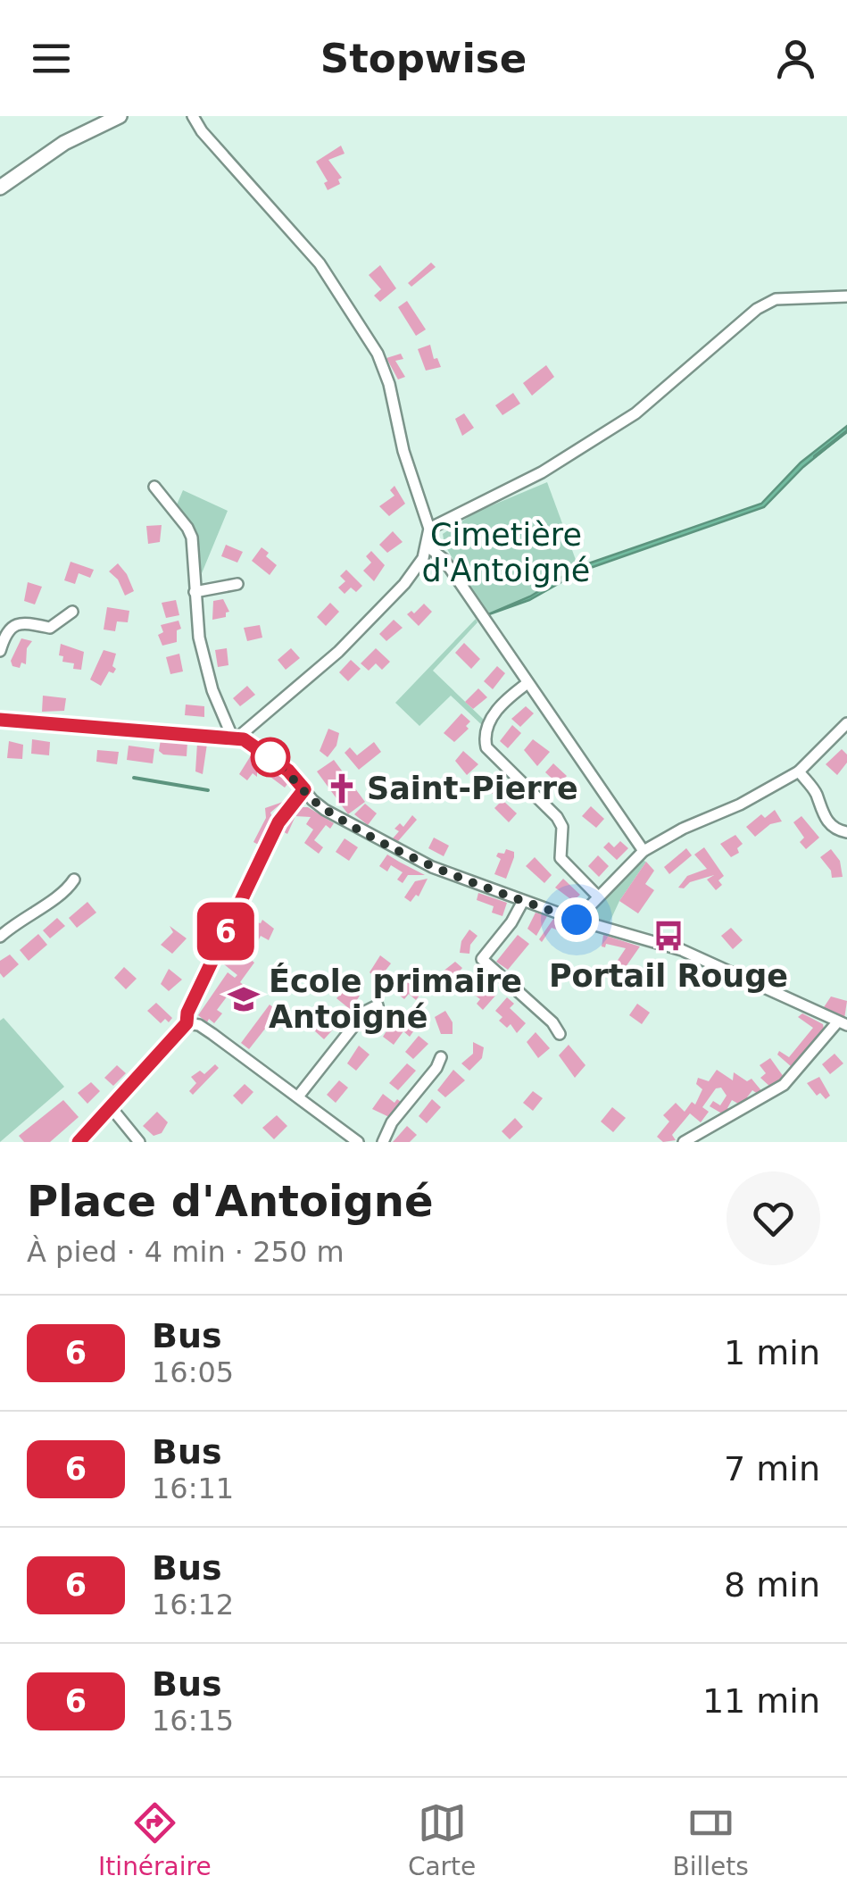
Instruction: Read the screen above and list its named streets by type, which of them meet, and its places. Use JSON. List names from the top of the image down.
{
  "parks": ["Cimetière d'Antoigné"],
  "places": {
    "church": ["Saint-Pierre"],
    "bus stop": ["Portail Rouge"],
    "school or university": ["École primaire Antoigné"]
  },
  "lines": ["bus line 6"],
  "page": {
    "header": "Stopwise",
    "on_map": "6",
    "heading": ["Place d'Antoigné", "À pied · 4 min · 250 m"],
    "list": [
      {
        "mark": "6",
        "name": "Bus",
        "note": "16:05",
        "value": "1 min"
      },
      {
        "mark": "6",
        "name": "Bus",
        "note": "16:11",
        "value": "7 min"
      },
      {
        "mark": "6",
        "name": "Bus",
        "note": "16:12",
        "value": "8 min"
      },
      {
        "mark": "6",
        "name": "Bus",
        "note": "16:15",
        "value": "11 min"
      }
    ],
    "tabs": ["Itinéraire", "Carte", "Billets"]
  }
}
